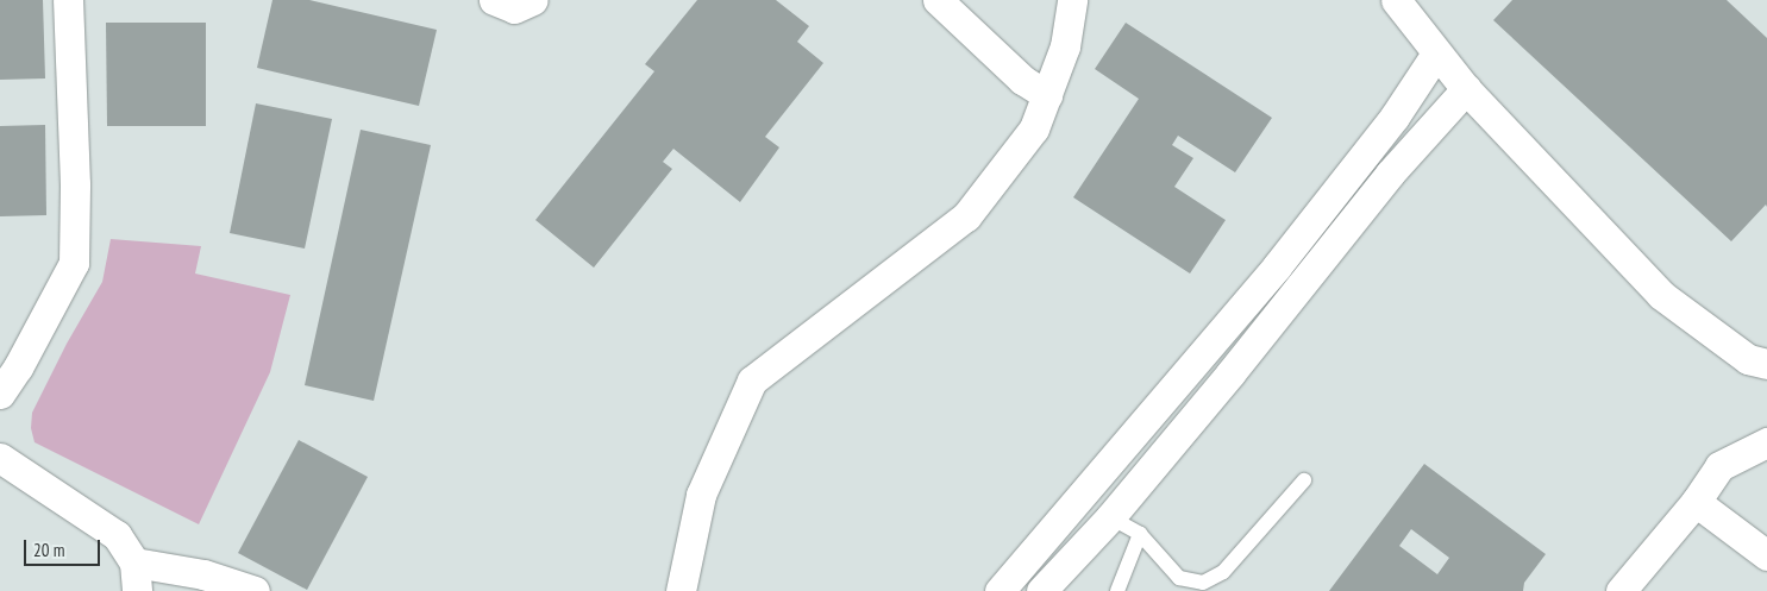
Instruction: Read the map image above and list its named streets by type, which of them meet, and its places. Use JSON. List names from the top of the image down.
{
  "scale_bar": "20 m"
}
